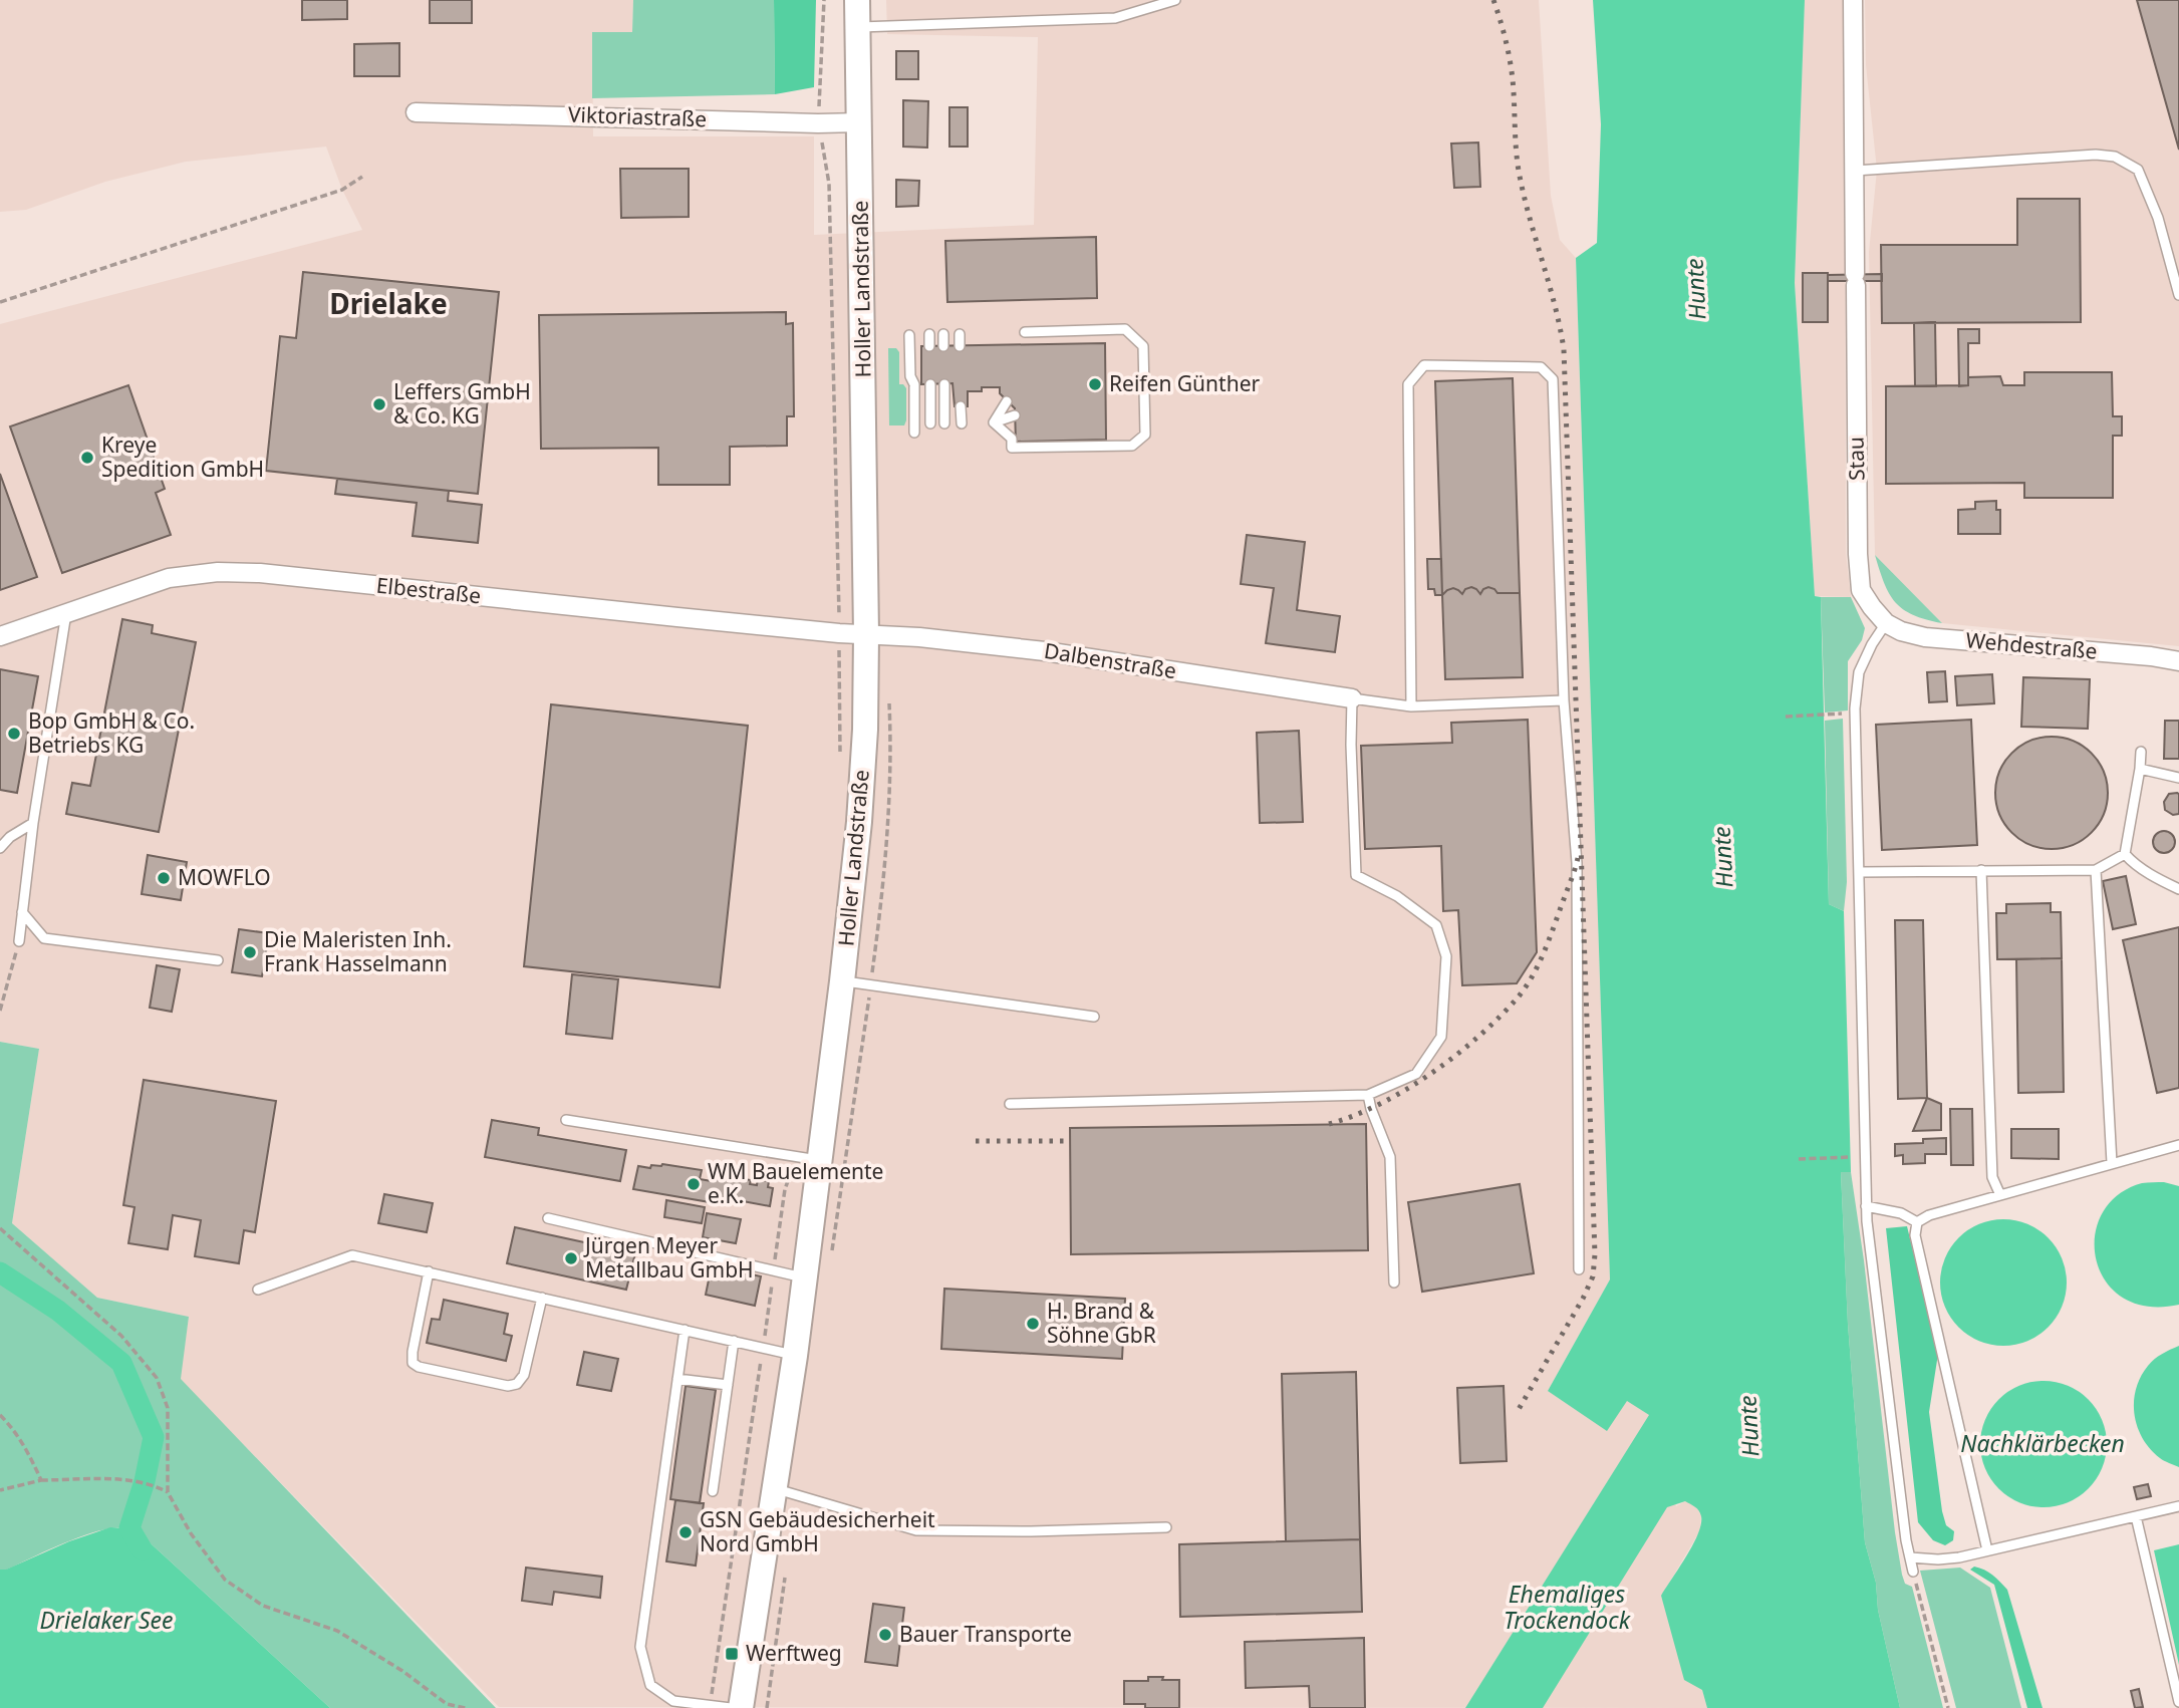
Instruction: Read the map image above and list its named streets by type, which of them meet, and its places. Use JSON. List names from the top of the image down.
{
  "streets": {
    "main road": ["Holler Landstraße"],
    "street": [
      "Viktoriastraße",
      "Stau",
      "Elbestraße",
      "Wehdestraße",
      "Dalbenstraße"
    ]
  },
  "crossings": [
    ["Viktoriastraße", "Holler Landstraße"],
    ["Holler Landstraße", "Elbestraße"],
    ["Holler Landstraße", "Dalbenstraße"],
    ["Stau", "Wehdestraße"],
    ["Elbestraße", "Dalbenstraße"]
  ],
  "districts": ["Drielake"],
  "water": [
    "Hunte",
    "Nachklärbecken",
    "Ehemaliges Trockendock",
    "Drielaker See"
  ],
  "places": {
    "other": [
      "Reifen Günther",
      "Leffers GmbH & Co. KG",
      "Kreye Spedition GmbH",
      "Bop GmbH & Co. Betriebs KG",
      "MOWFLO",
      "Die Maleristen Inh. Frank Hasselmann",
      "WM Bauelemente e.K.",
      "Jürgen Meyer Metallbau GmbH",
      "H. Brand & Söhne GbR",
      "GSN Gebäudesicherheit Nord GmbH",
      "Bauer Transporte"
    ],
    "transit": ["Werftweg"]
  }
}
